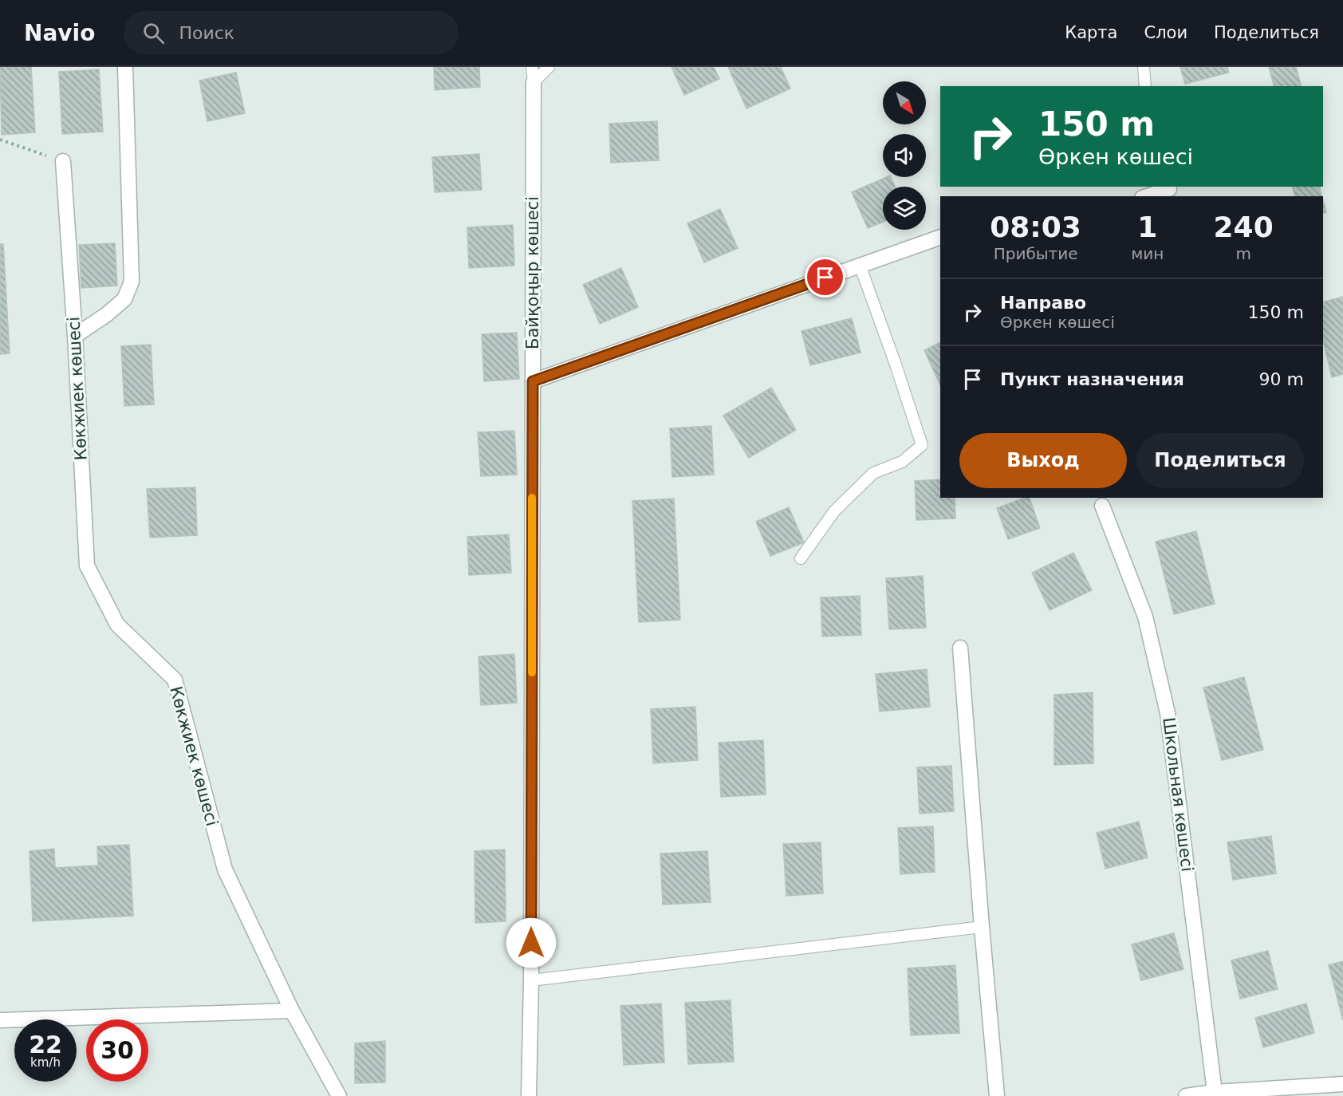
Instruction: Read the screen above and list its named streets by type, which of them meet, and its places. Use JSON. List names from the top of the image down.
{
  "streets": {
    "street": ["Байқоңыр көшесі", "Көкжиек көшесі", "Школьная көшесі"]
  },
  "north": "bottom right",
  "page": {
    "header": "Navio",
    "search": "Поиск",
    "nav": ["Карта", "Слои", "Поделиться"],
    "turn": ["150 m", "Өркен көшесі"],
    "eta": [
      "08:03",
      "Прибытие",
      "1",
      "мин",
      "240",
      "m"
    ],
    "list": [
      {
        "name": "Направо",
        "note": "Өркен көшесі",
        "value": "150 m"
      },
      {
        "name": "Пункт назначения",
        "value": "90 m"
      }
    ],
    "buttons": ["Выход", "Поделиться"],
    "speed": "22 km/h",
    "limit": "30"
  }
}
